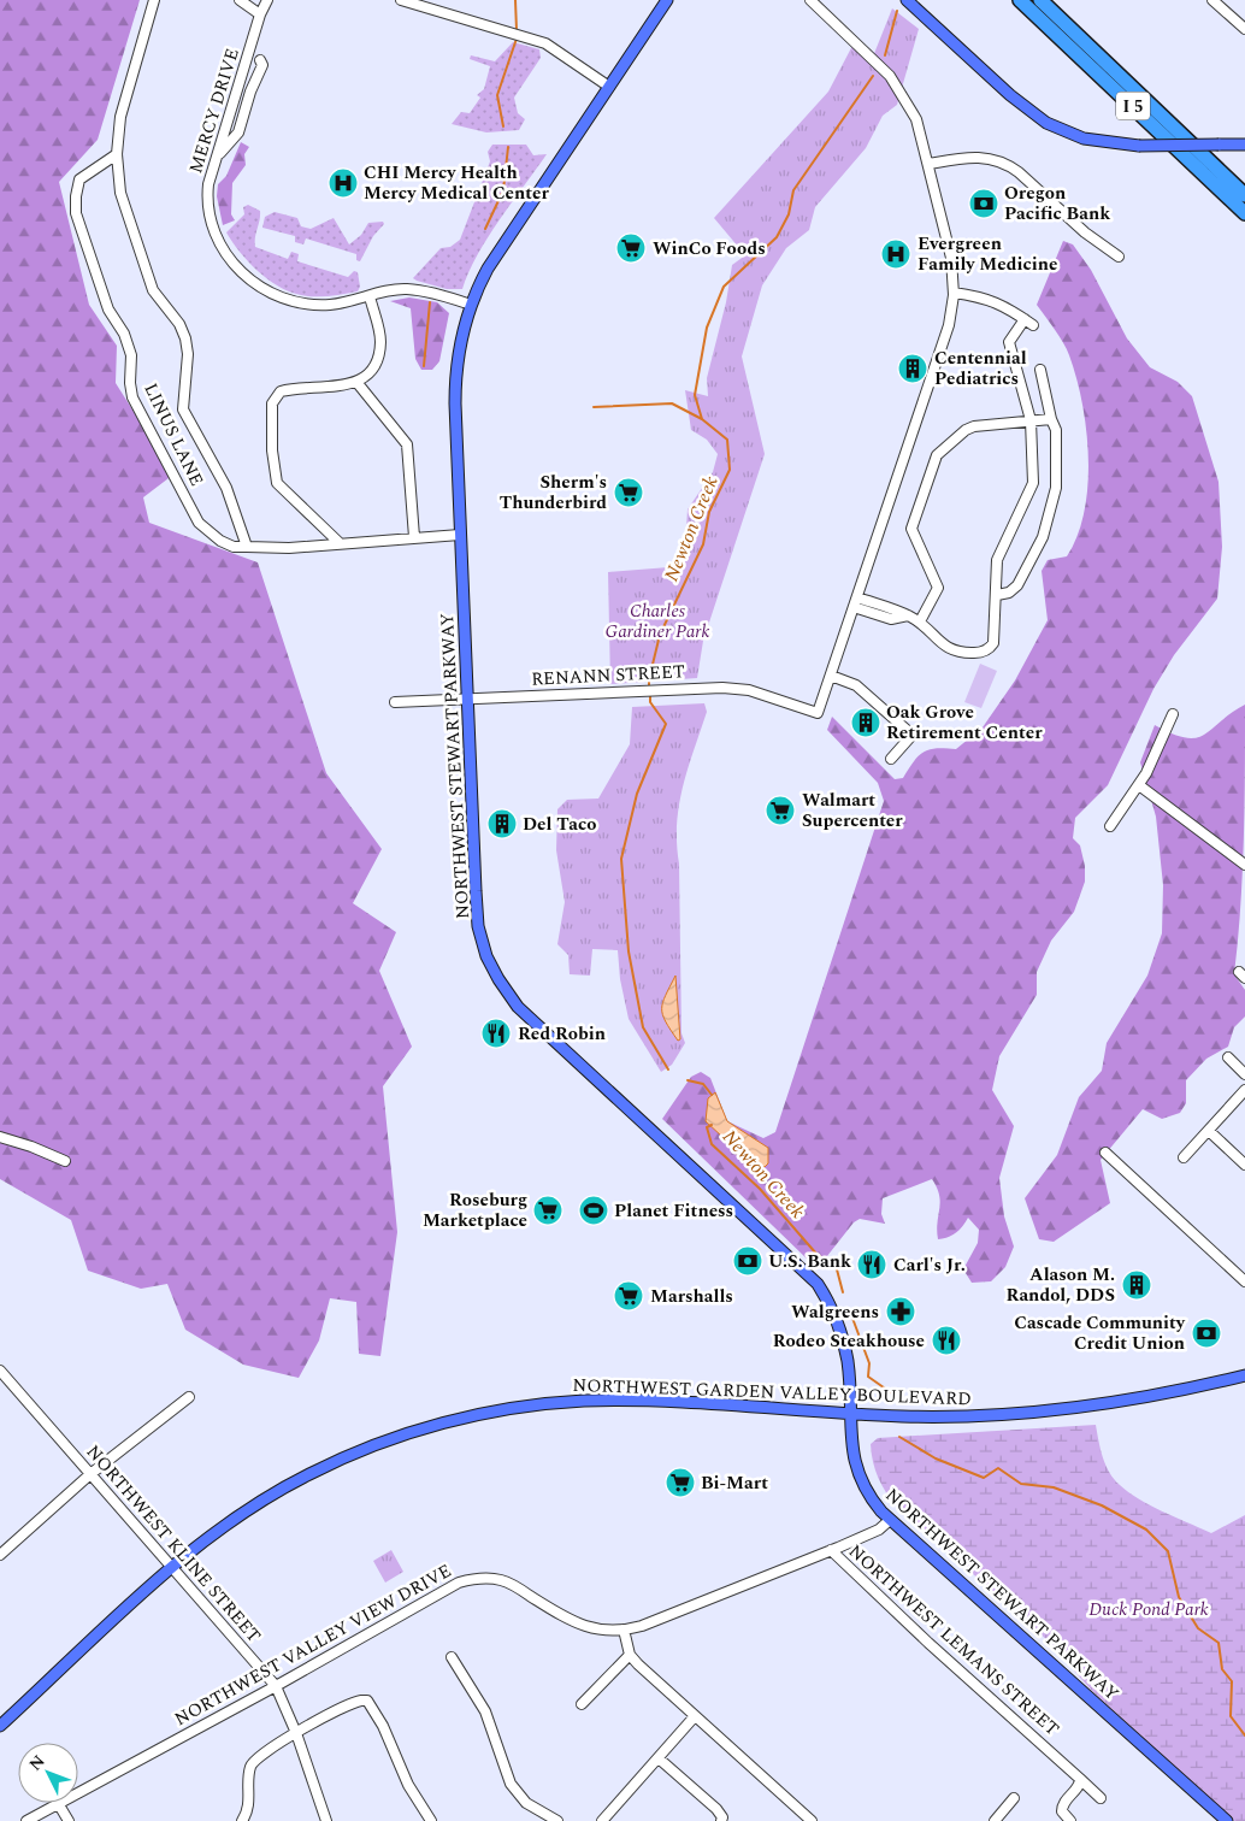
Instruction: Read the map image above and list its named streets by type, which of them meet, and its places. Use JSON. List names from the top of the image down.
{
  "streets": {
    "highway": ["I 5"],
    "main road": ["NORTHWEST STEWART PARKWAY", "NORTHWEST GARDEN VALLEY BOULEVARD"],
    "street": [
      "MERCY DRIVE",
      "LINUS LANE",
      "RENANN STREET",
      "NORTHWEST KLINE STREET",
      "NORTHWEST LEMANS STREET",
      "NORTHWEST VALLEY VIEW DRIVE"
    ]
  },
  "crossings": [
    ["MERCY DRIVE", "NORTHWEST STEWART PARKWAY"],
    ["LINUS LANE", "NORTHWEST STEWART PARKWAY"],
    ["RENANN STREET", "NORTHWEST STEWART PARKWAY"],
    ["NORTHWEST STEWART PARKWAY", "NORTHWEST GARDEN VALLEY BOULEVARD"],
    ["NORTHWEST STEWART PARKWAY", "NORTHWEST VALLEY VIEW DRIVE"],
    ["NORTHWEST GARDEN VALLEY BOULEVARD", "NORTHWEST KLINE STREET"],
    ["NORTHWEST KLINE STREET", "NORTHWEST VALLEY VIEW DRIVE"],
    ["NORTHWEST LEMANS STREET", "NORTHWEST VALLEY VIEW DRIVE"]
  ],
  "water": ["Newton Creek"],
  "parks": ["Charles Gardiner Park", "Duck Pond Park"],
  "places": {
    "hospital": ["CHI Mercy Health Mercy Medical Center", "Evergreen Family Medicine"],
    "bank": ["Oregon Pacific Bank", "U.S. Bank", "Cascade Community Credit Union"],
    "supermarket": [
      "WinCo Foods",
      "Sherm's Thunderbird",
      "Walmart Supercenter",
      "Roseburg Marketplace",
      "Marshalls",
      "Bi-Mart"
    ],
    "building": [
      "Centennial Pediatrics",
      "Oak Grove Retirement Center",
      "Del Taco",
      "Alason M. Randol, DDS"
    ],
    "restaurant": ["Red Robin", "Carl's Jr.", "Rodeo Steakhouse"],
    "sports": ["Planet Fitness"],
    "pharmacy": ["Walgreens"]
  },
  "north": "top left"
}
